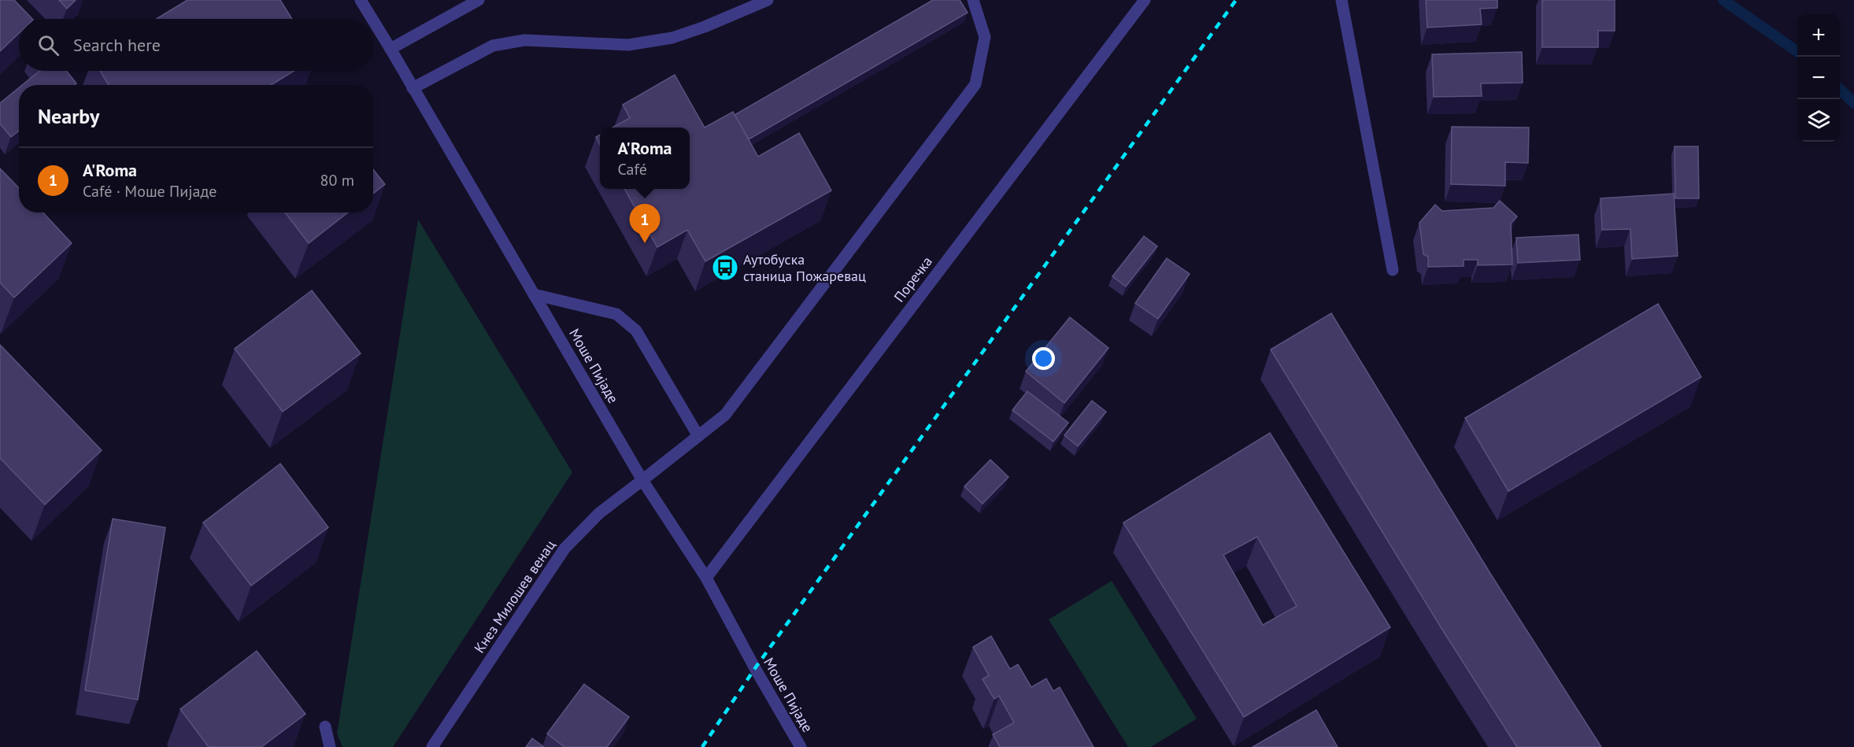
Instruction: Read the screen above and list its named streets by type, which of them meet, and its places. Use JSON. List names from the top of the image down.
{
  "streets": {
    "street": ["Поречка", "Моше Пијаде", "Кнез Милошев венац"]
  },
  "crossings": [
    ["Поречка", "Моше Пијаде"],
    ["Моше Пијаде", "Кнез Милошев венац"]
  ],
  "places": {
    "bus stop": ["Аутобуска станица Пожаревац"]
  },
  "page": {
    "map_buttons": ["+", "−"],
    "search": "Search here",
    "heading": "Nearby",
    "popup": ["A'Roma", "Café"],
    "list": [
      {
        "mark": "1",
        "name": "A'Roma",
        "note": "Café · Моше Пијаде",
        "value": "80 m"
      }
    ],
    "pins": "1"
  }
}
